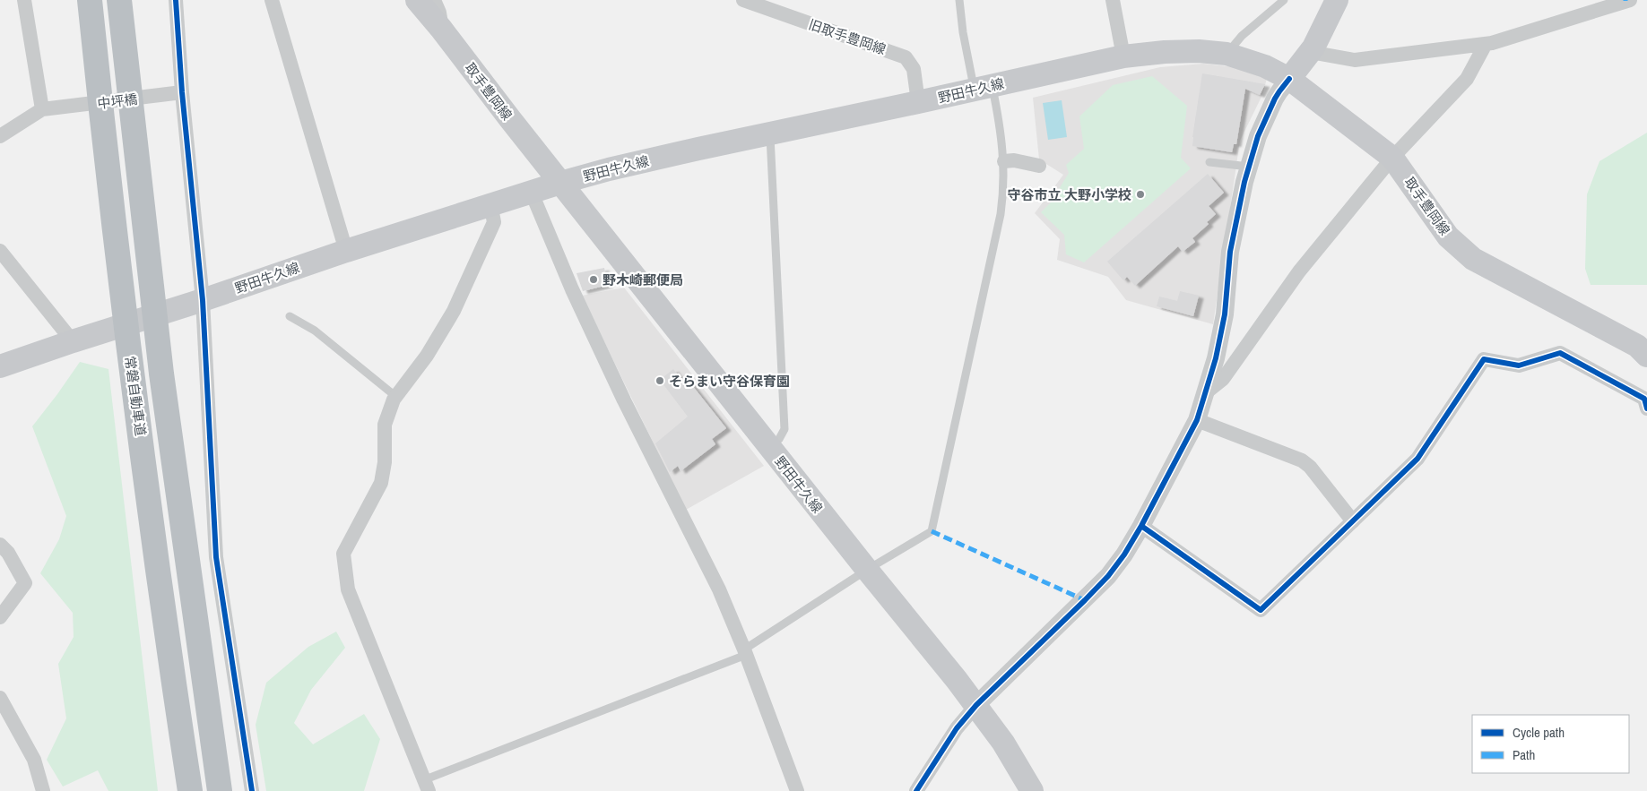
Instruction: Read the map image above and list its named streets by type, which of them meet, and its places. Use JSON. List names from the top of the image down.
{
  "streets": {
    "highway": ["常磐自動車道"],
    "main road": ["野田牛久線", "取手豊岡線"],
    "street": ["旧取手豊岡線", "中坪橋"]
  },
  "crossings": [
    ["旧取手豊岡線", "野田牛久線"],
    ["野田牛久線", "取手豊岡線"]
  ],
  "places": ["守谷市立 大野小学校", "野木崎郵便局", "そらまい守谷保育園"],
  "legend": ["Cycle path", "Path"]
}
